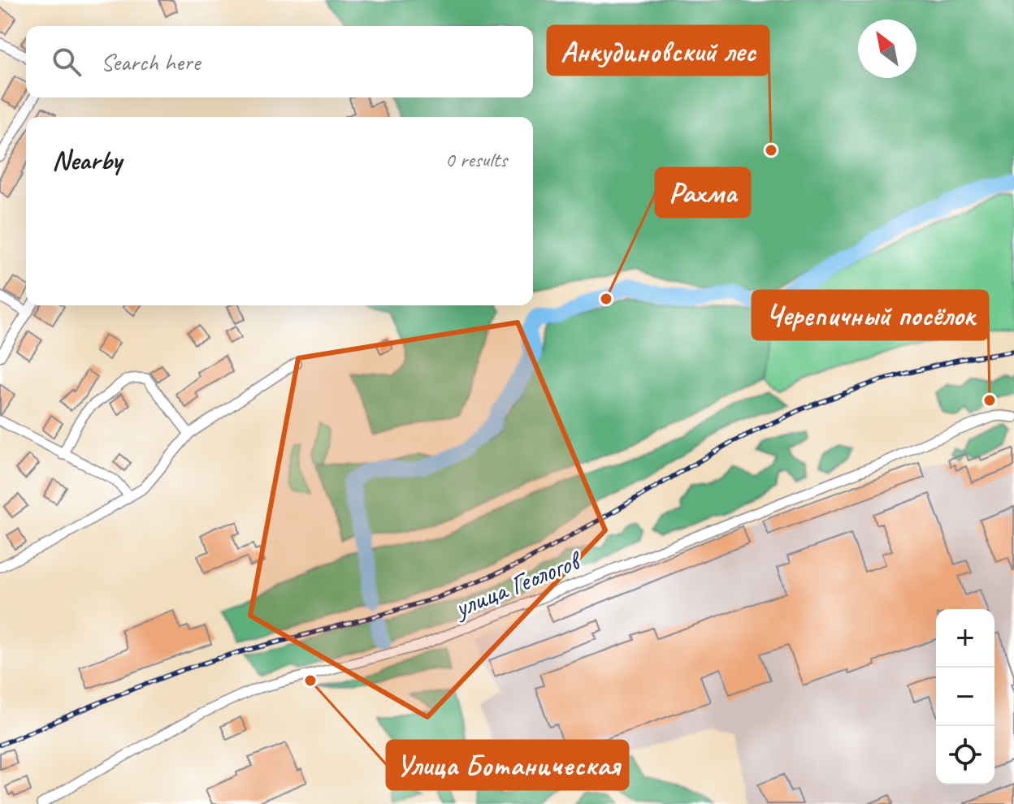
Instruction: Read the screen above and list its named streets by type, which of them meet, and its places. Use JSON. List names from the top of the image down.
{
  "streets": {
    "street": ["улица Геологов"]
  },
  "places": [
    "Анкудиновский лес",
    "Рахма",
    "Черепичный посёлок",
    "Улица Ботаническая"
  ],
  "north": "top left",
  "page": {
    "search": "Search here",
    "heading": ["Nearby", "0 results"],
    "map_buttons": ["+", "−"]
  }
}
